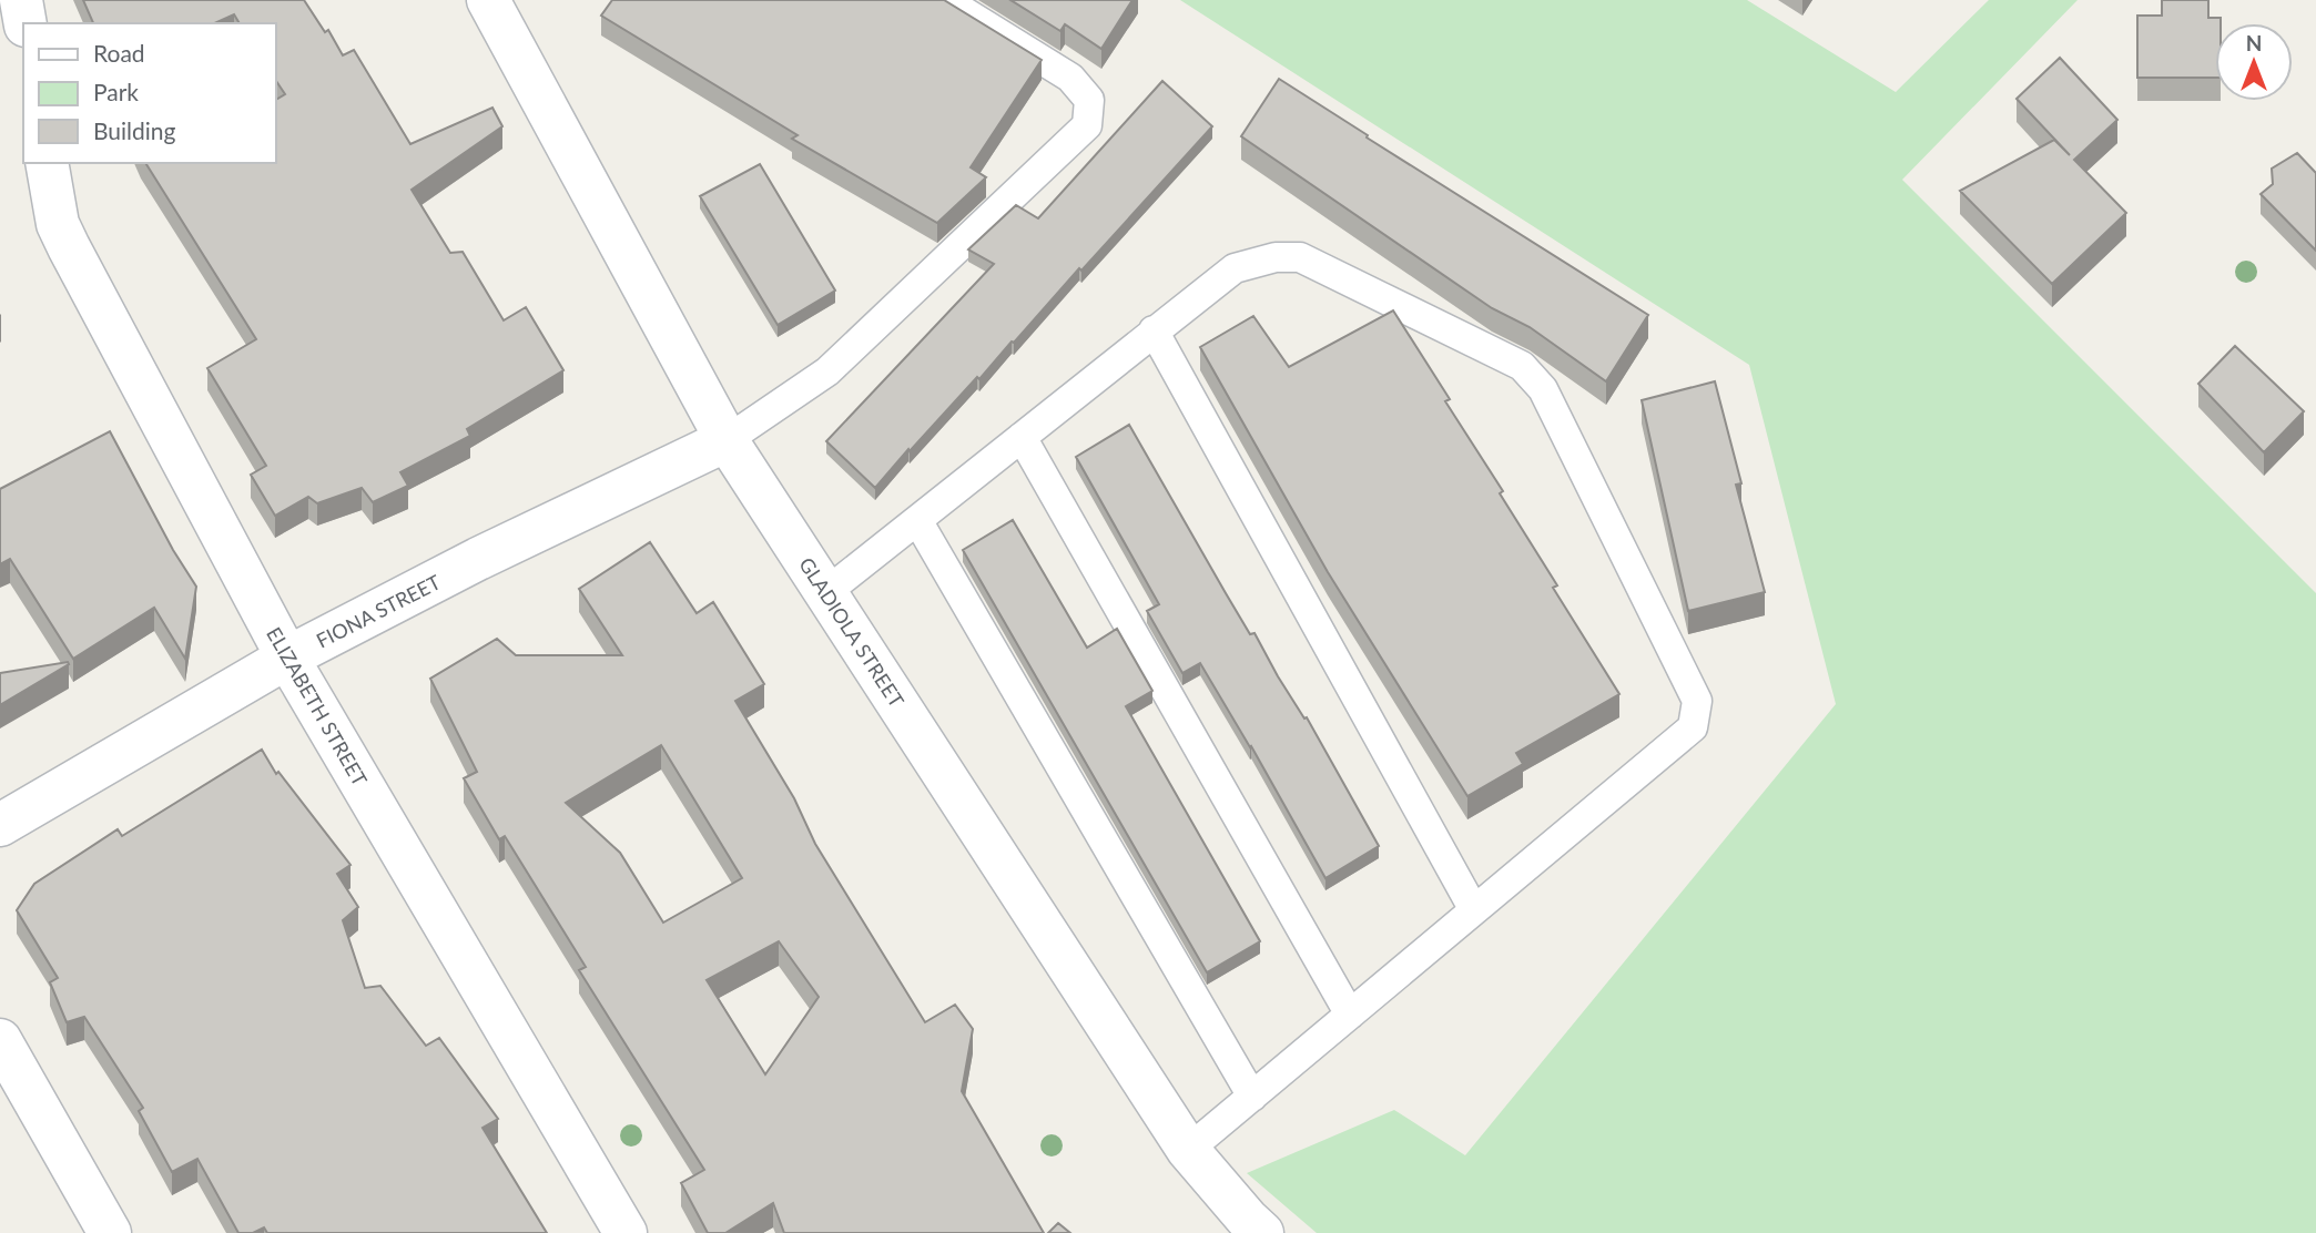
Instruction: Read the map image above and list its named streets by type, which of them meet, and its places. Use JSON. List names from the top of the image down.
{
  "streets": {
    "street": ["FIONA STREET", "GLADIOLA STREET", "ELIZABETH STREET"]
  },
  "crossings": [
    ["FIONA STREET", "GLADIOLA STREET"],
    ["FIONA STREET", "ELIZABETH STREET"]
  ],
  "legend": ["Road", "Park", "Building"],
  "north": "top"
}
